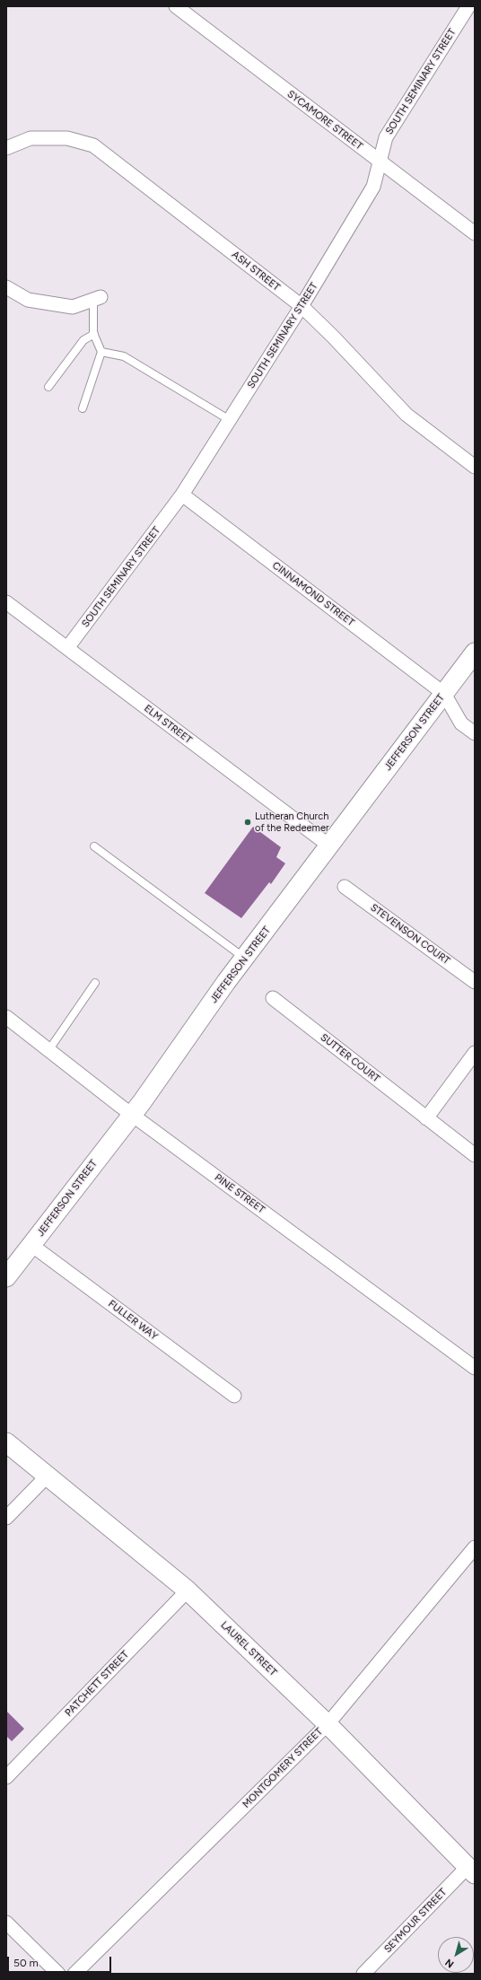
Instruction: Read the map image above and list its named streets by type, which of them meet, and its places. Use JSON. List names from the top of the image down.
{
  "streets": {
    "main road": ["JEFFERSON STREET", "LAUREL STREET"],
    "street": [
      "SOUTH SEMINARY STREET",
      "SYCAMORE STREET",
      "ASH STREET",
      "CINNAMOND STREET",
      "ELM STREET",
      "STEVENSON COURT",
      "SUTTER COURT",
      "PINE STREET",
      "FULLER WAY",
      "PATCHETT STREET",
      "MONTGOMERY STREET",
      "SEYMOUR STREET"
    ]
  },
  "crossings": [
    ["SOUTH SEMINARY STREET", "SYCAMORE STREET"],
    ["SOUTH SEMINARY STREET", "ASH STREET"],
    ["SOUTH SEMINARY STREET", "CINNAMOND STREET"],
    ["SOUTH SEMINARY STREET", "ELM STREET"],
    ["CINNAMOND STREET", "JEFFERSON STREET"],
    ["ELM STREET", "JEFFERSON STREET"],
    ["JEFFERSON STREET", "PINE STREET"],
    ["JEFFERSON STREET", "FULLER WAY"],
    ["LAUREL STREET", "PATCHETT STREET"],
    ["LAUREL STREET", "MONTGOMERY STREET"],
    ["LAUREL STREET", "SEYMOUR STREET"]
  ],
  "places": ["Lutheran Church of the Redeemer"],
  "scale_bar": "50 m",
  "north": "bottom left"
}
